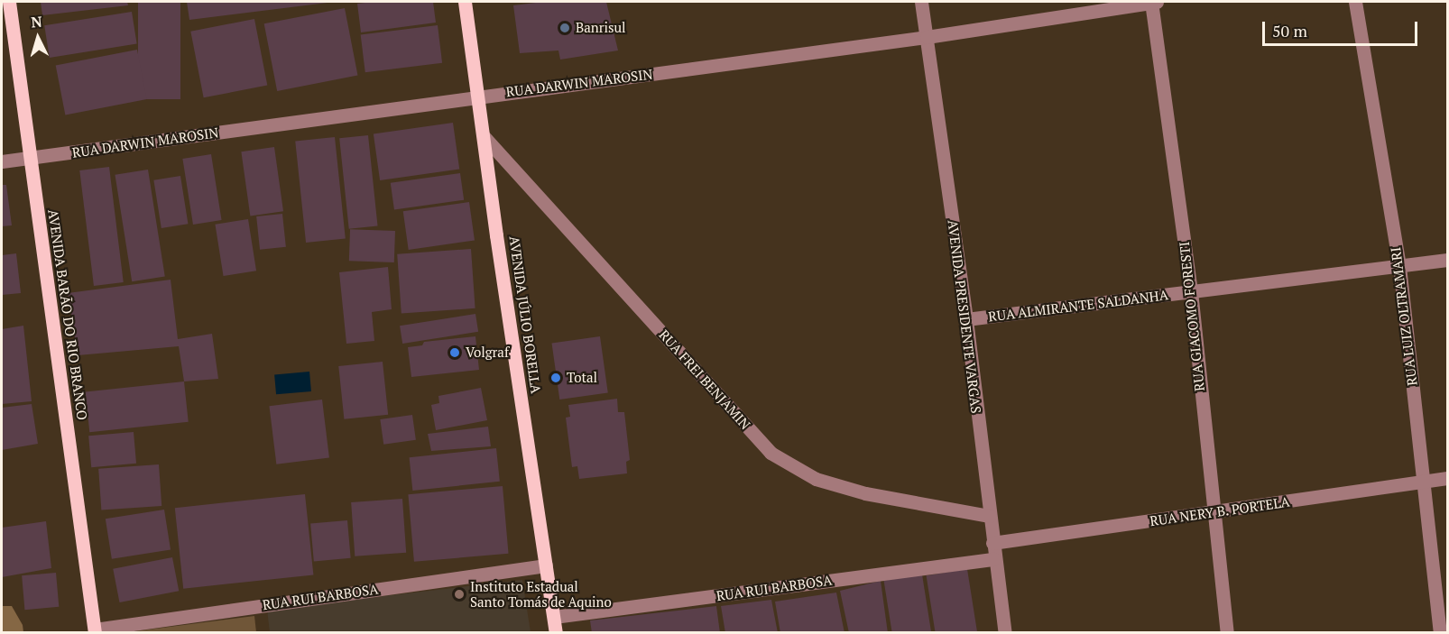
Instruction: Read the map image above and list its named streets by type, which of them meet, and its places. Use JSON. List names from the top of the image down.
{
  "streets": {
    "main road": ["AVENIDA BARÃO DO RIO BRANCO", "AVENIDA JÚLIO BORELLA"],
    "street": [
      "RUA DARWIN MAROSIN",
      "RUA ALMIRANTE SALDANHA",
      "AVENIDA PRESIDENTE VARGAS",
      "RUA GIACOMO FORESTI",
      "RUA LUIZ OLTRAMARI",
      "RUA FREI BENJAMIN",
      "RUA NERY B. PORTELA",
      "RUA RUI BARBOSA"
    ]
  },
  "crossings": [
    ["RUA DARWIN MAROSIN", "AVENIDA BARÃO DO RIO BRANCO"],
    ["RUA DARWIN MAROSIN", "AVENIDA JÚLIO BORELLA"],
    ["RUA DARWIN MAROSIN", "AVENIDA PRESIDENTE VARGAS"],
    ["RUA DARWIN MAROSIN", "RUA GIACOMO FORESTI"],
    ["RUA ALMIRANTE SALDANHA", "AVENIDA PRESIDENTE VARGAS"],
    ["RUA ALMIRANTE SALDANHA", "RUA GIACOMO FORESTI"],
    ["RUA ALMIRANTE SALDANHA", "RUA LUIZ OLTRAMARI"],
    ["AVENIDA BARÃO DO RIO BRANCO", "RUA RUI BARBOSA"],
    ["AVENIDA JÚLIO BORELLA", "RUA FREI BENJAMIN"],
    ["AVENIDA JÚLIO BORELLA", "RUA RUI BARBOSA"],
    ["AVENIDA PRESIDENTE VARGAS", "RUA FREI BENJAMIN"],
    ["AVENIDA PRESIDENTE VARGAS", "RUA NERY B. PORTELA"],
    ["AVENIDA PRESIDENTE VARGAS", "RUA RUI BARBOSA"],
    ["RUA GIACOMO FORESTI", "RUA NERY B. PORTELA"],
    ["RUA LUIZ OLTRAMARI", "RUA NERY B. PORTELA"]
  ],
  "places": [
    "Banrisul",
    "Volgraf",
    "Total",
    "Instituto Estadual Santo Tomás de Aquino"
  ],
  "scale_bar": "50 m",
  "north": "top"
}
